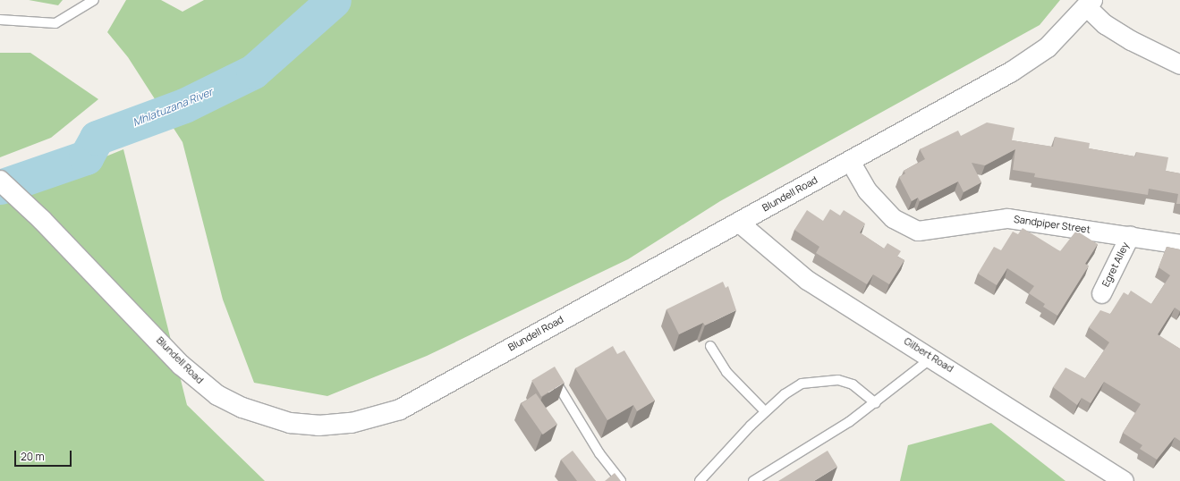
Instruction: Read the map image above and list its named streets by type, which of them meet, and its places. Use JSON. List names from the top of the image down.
{
  "streets": {
    "street": [
      "Blundell Road",
      "Sandpiper Street",
      "Egret Alley",
      "Gilbert Road"
    ]
  },
  "crossings": [
    ["Blundell Road", "Sandpiper Street"],
    ["Blundell Road", "Gilbert Road"],
    ["Sandpiper Street", "Egret Alley"]
  ],
  "water": ["Mhlatuzana River"],
  "scale_bar": "20 m"
}
